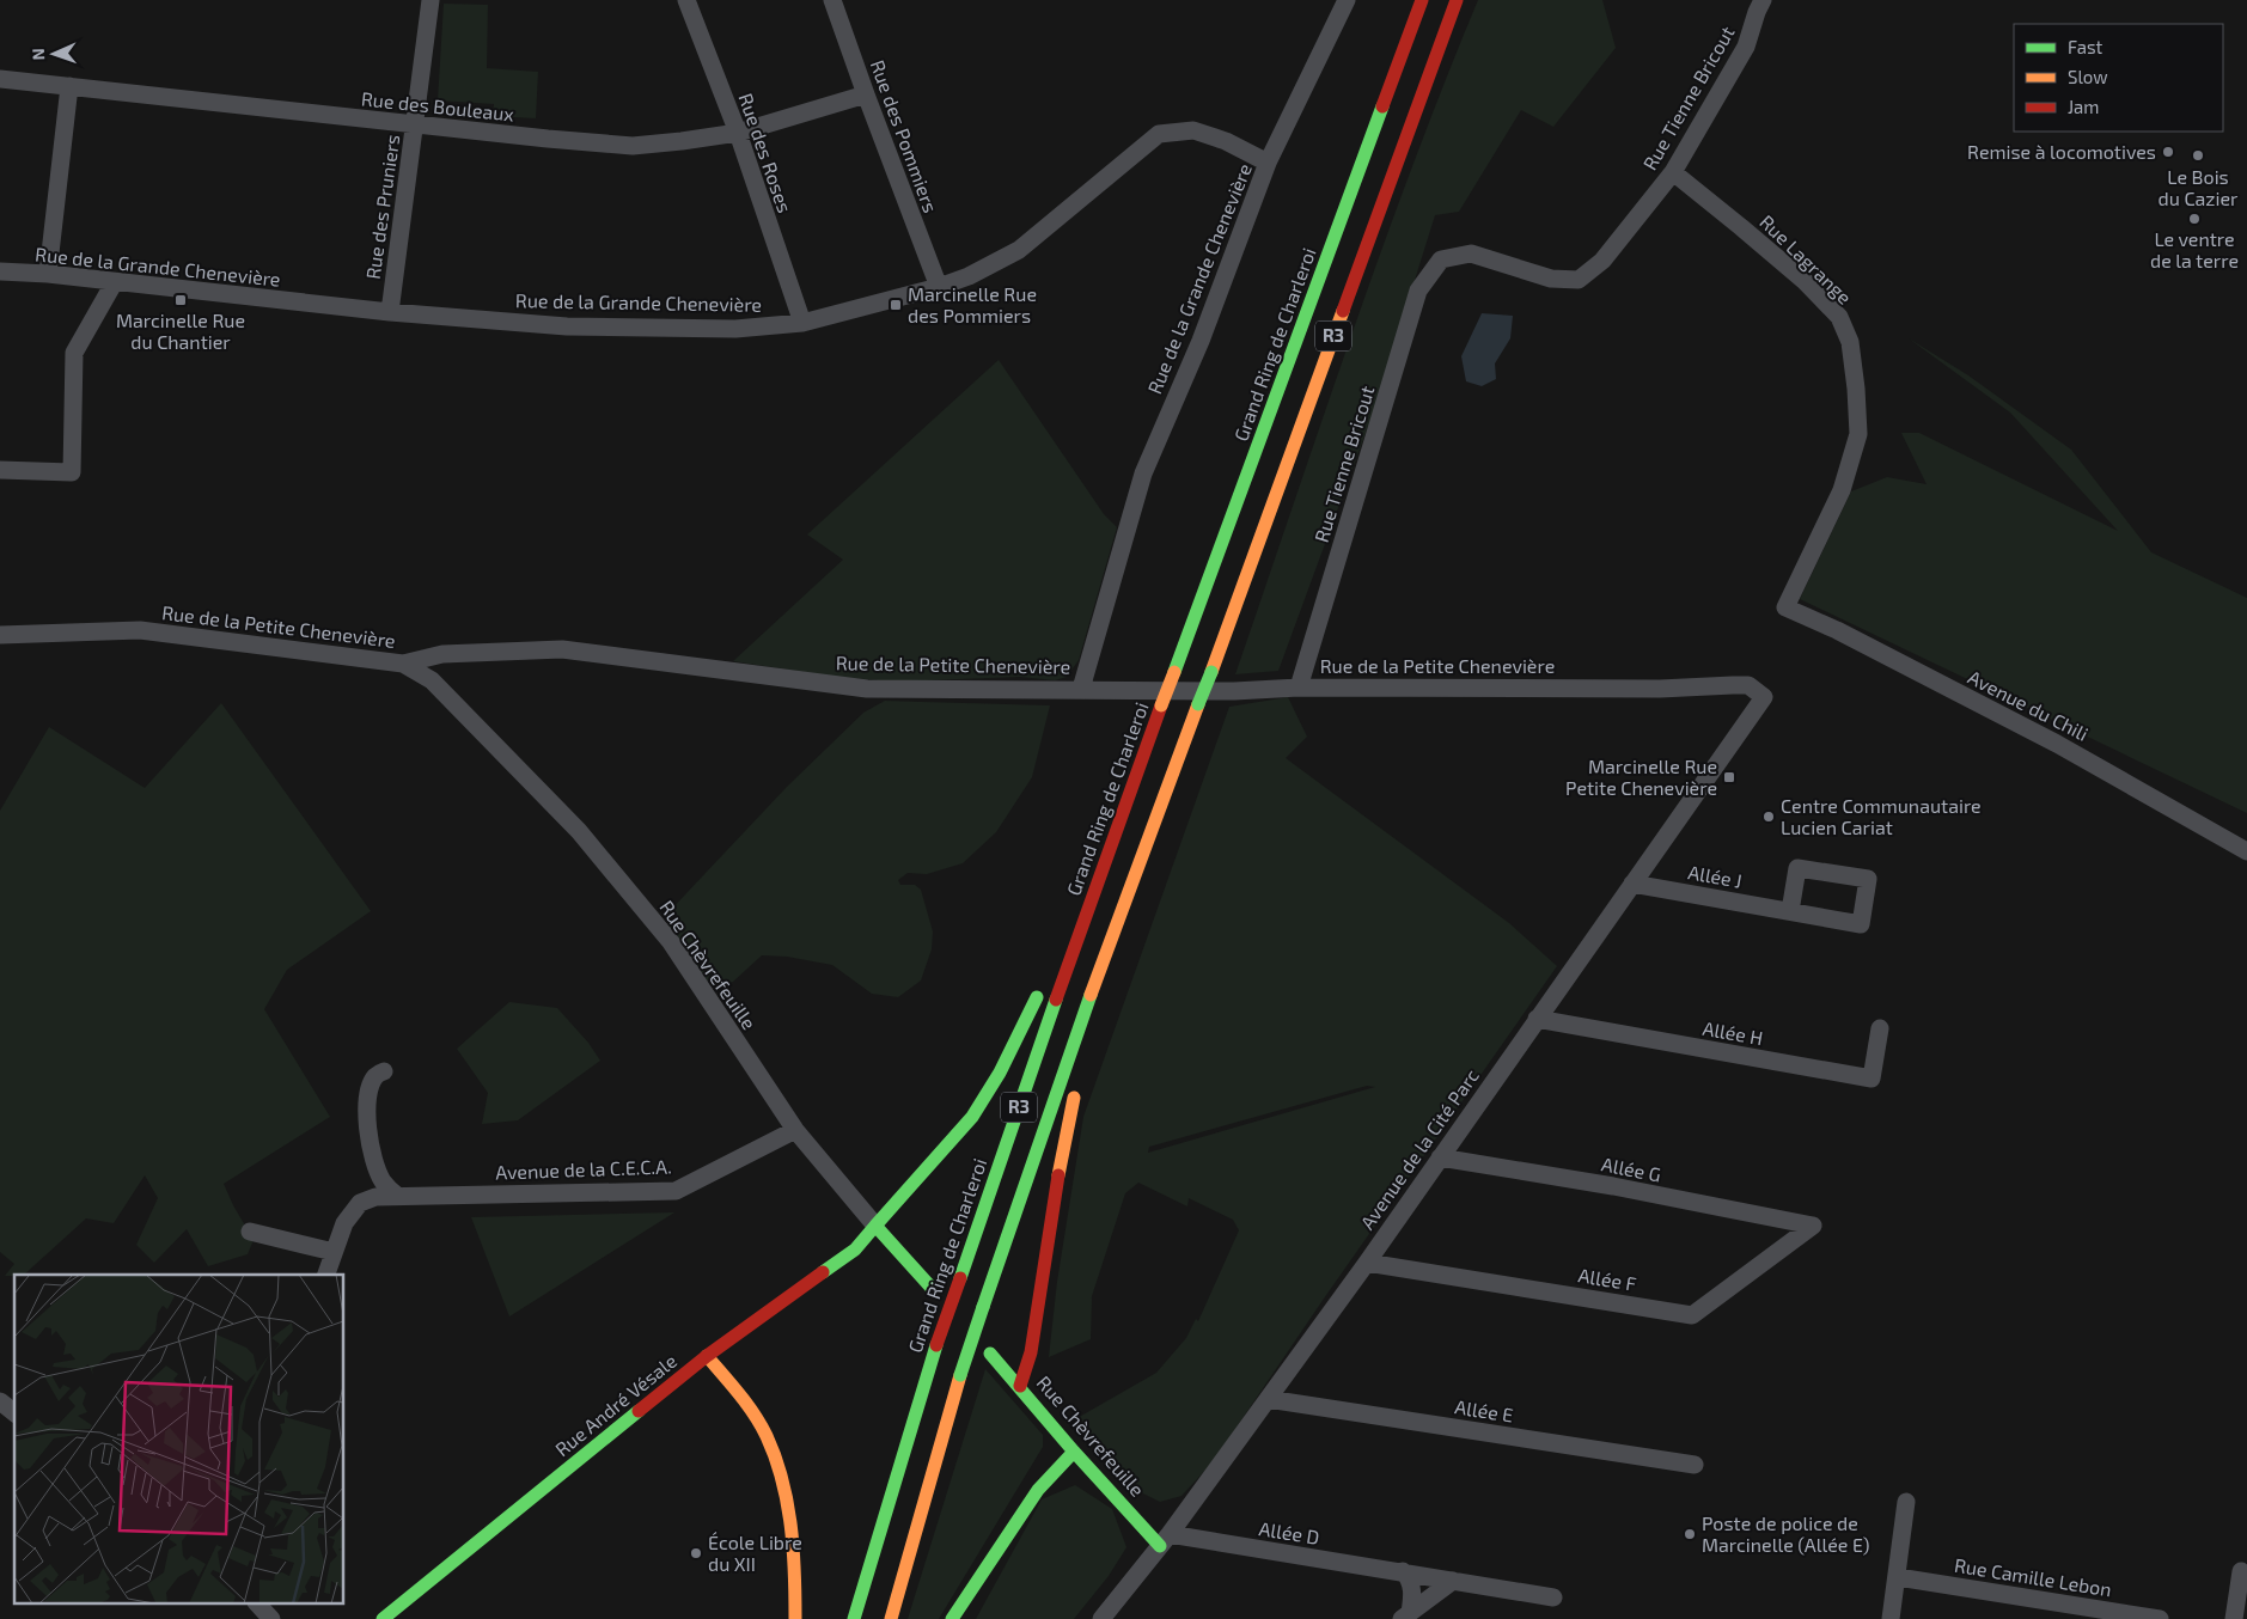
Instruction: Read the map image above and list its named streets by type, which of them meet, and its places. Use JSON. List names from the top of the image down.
{
  "streets": {
    "main road": [
      "R3",
      "Grand Ring de Charleroi",
      "Rue Chèvrefeuille",
      "Rue André Vésale"
    ],
    "street": [
      "Rue Tienne Bricout",
      "Rue des Bouleaux",
      "Rue des Pommiers",
      "Rue des Roses",
      "Rue des Pruniers",
      "Rue Lagrange",
      "Rue de la Grande Chenevière",
      "Rue de la Petite Chenevière",
      "Avenue du Chili",
      "Allée J",
      "Allée H",
      "Avenue de la Cité Parc",
      "Avenue de la C.E.C.A.",
      "Allée G",
      "Allée F",
      "Allée E",
      "Allée D",
      "Rue Camille Lebon"
    ]
  },
  "crossings": [
    ["Rue Tienne Bricout", "Rue Lagrange"],
    ["Rue Tienne Bricout", "Rue de la Petite Chenevière"],
    ["Rue des Bouleaux", "Rue des Pommiers"],
    ["Rue des Bouleaux", "Rue des Roses"],
    ["Rue des Bouleaux", "Rue des Pruniers"],
    ["Rue des Pommiers", "Rue de la Grande Chenevière"],
    ["Rue des Roses", "Rue de la Grande Chenevière"],
    ["Rue des Pruniers", "Rue de la Grande Chenevière"],
    ["Rue Lagrange", "Avenue du Chili"],
    ["Rue de la Grande Chenevière", "Rue de la Petite Chenevière"],
    ["Rue de la Petite Chenevière", "Rue Chèvrefeuille"],
    ["Rue de la Petite Chenevière", "Avenue de la Cité Parc"],
    ["Allée J", "Avenue de la Cité Parc"],
    ["Rue Chèvrefeuille", "Avenue de la Cité Parc"],
    ["Rue Chèvrefeuille", "Avenue de la C.E.C.A."],
    ["Rue Chèvrefeuille", "Rue André Vésale"],
    ["Rue Chèvrefeuille", "Allée D"],
    ["Allée H", "Avenue de la Cité Parc"],
    ["Avenue de la Cité Parc", "Allée G"],
    ["Avenue de la Cité Parc", "Allée F"],
    ["Avenue de la Cité Parc", "Allée E"],
    ["Avenue de la Cité Parc", "Allée D"],
    ["Allée G", "Allée F"]
  ],
  "places": {
    "other": [
      "Remise à locomotives",
      "Le Bois du Cazier",
      "Le ventre de la terre",
      "Centre Communautaire Lucien Cariat",
      "Poste de police de Marcinelle (Allée E)",
      "École Libre du XII"
    ],
    "transit": ["Marcinelle Rue du Chantier", "Marcinelle Rue des Pommiers", "Marcinelle Rue Petite Chenevière"]
  },
  "legend": ["Fast", "Slow", "Jam"],
  "north": "left"
}
